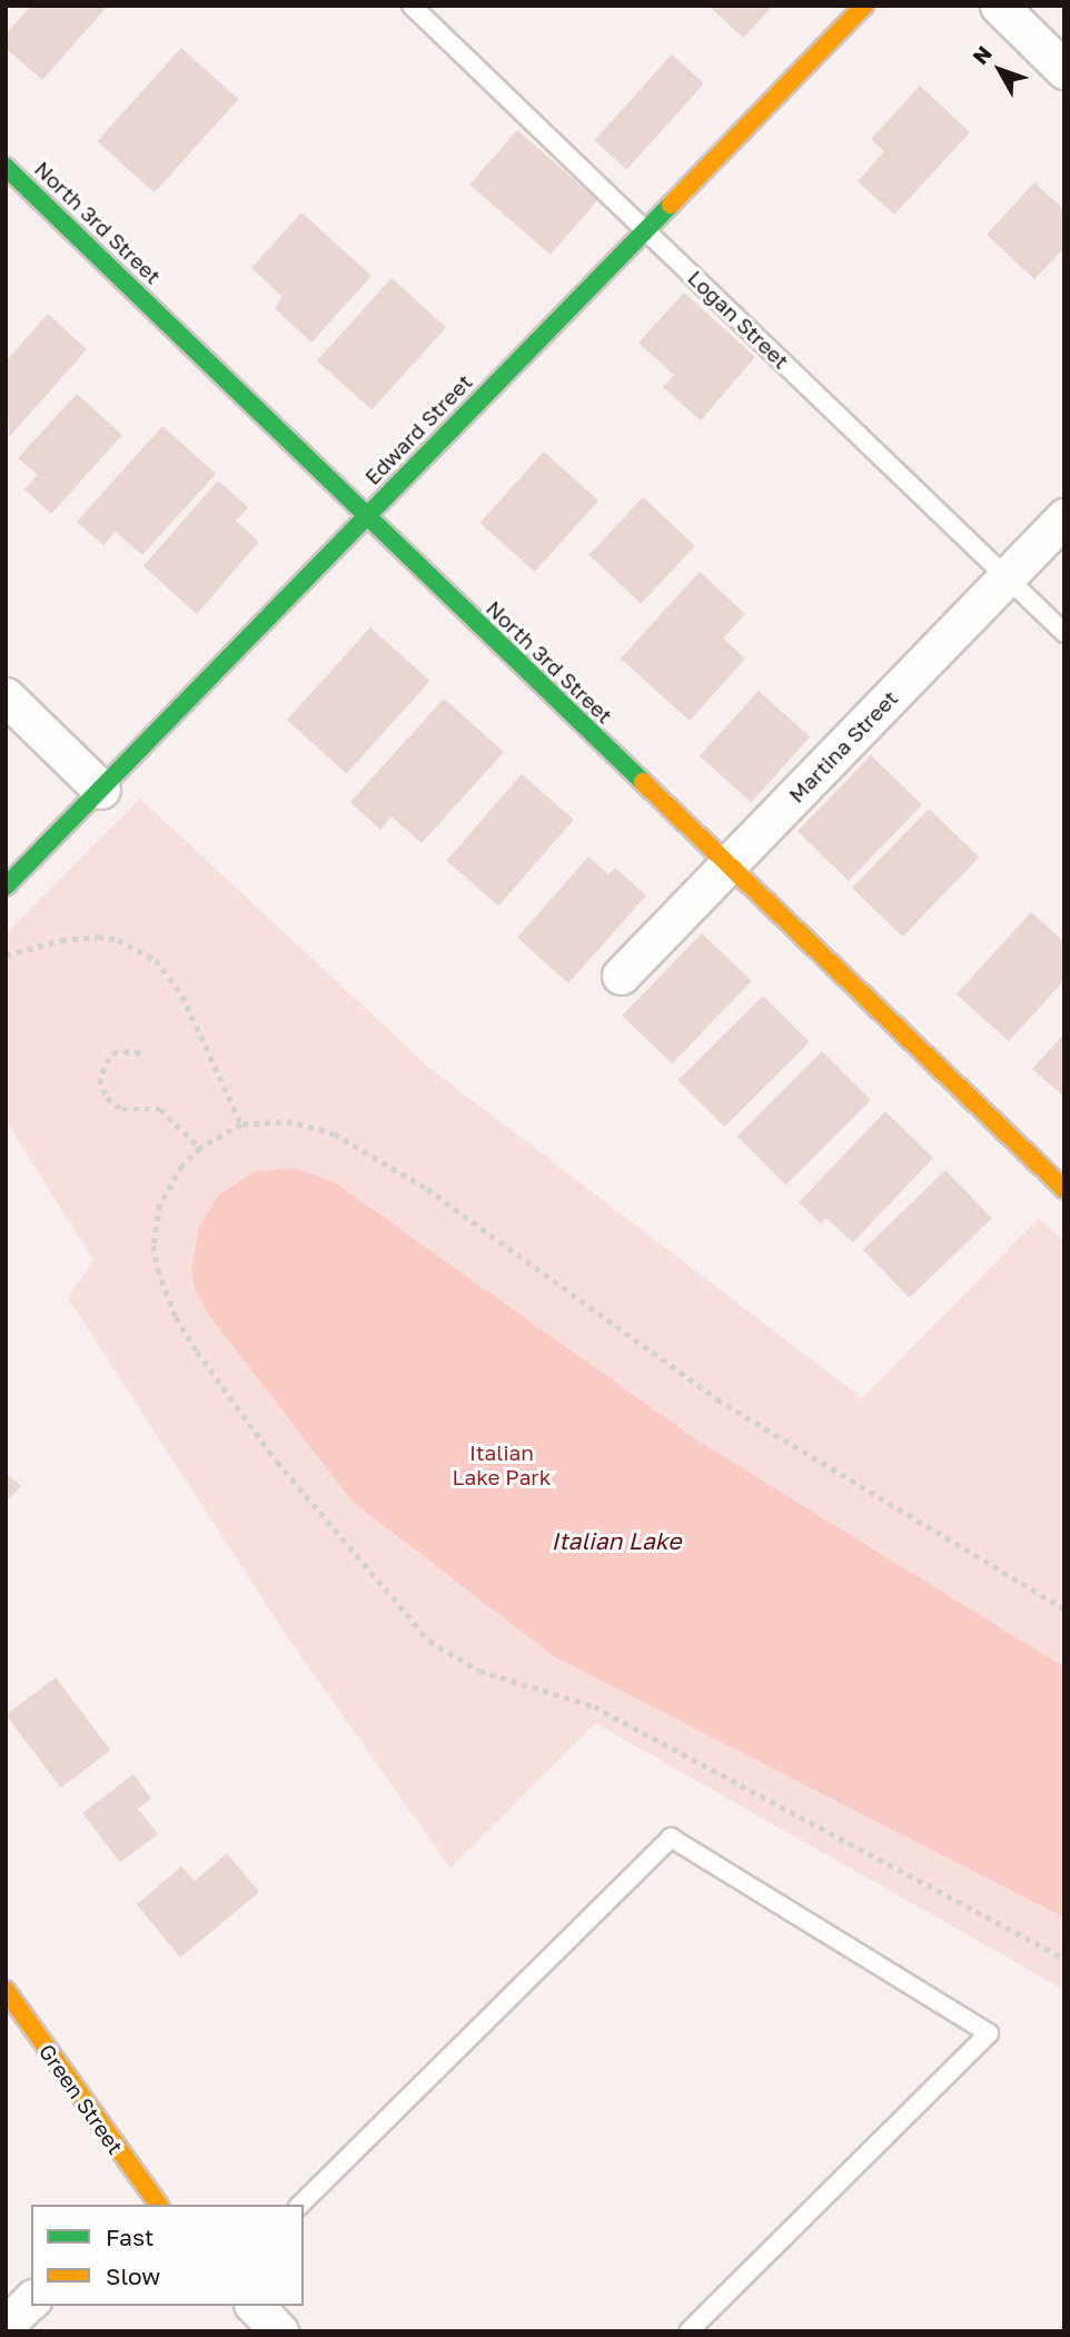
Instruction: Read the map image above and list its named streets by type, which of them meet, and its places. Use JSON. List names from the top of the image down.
{
  "streets": {
    "street": [
      "North 3rd Street",
      "Edward Street",
      "Martina Street",
      "Green Street"
    ],
    "lane": ["Logan Street"]
  },
  "crossings": [
    ["North 3rd Street", "Edward Street"],
    ["North 3rd Street", "Martina Street"],
    ["Logan Street", "Edward Street"],
    ["Logan Street", "Martina Street"]
  ],
  "water": ["Italian Lake"],
  "parks": ["Italian Lake Park"],
  "legend": ["Fast", "Slow"],
  "north": "top left"
}
